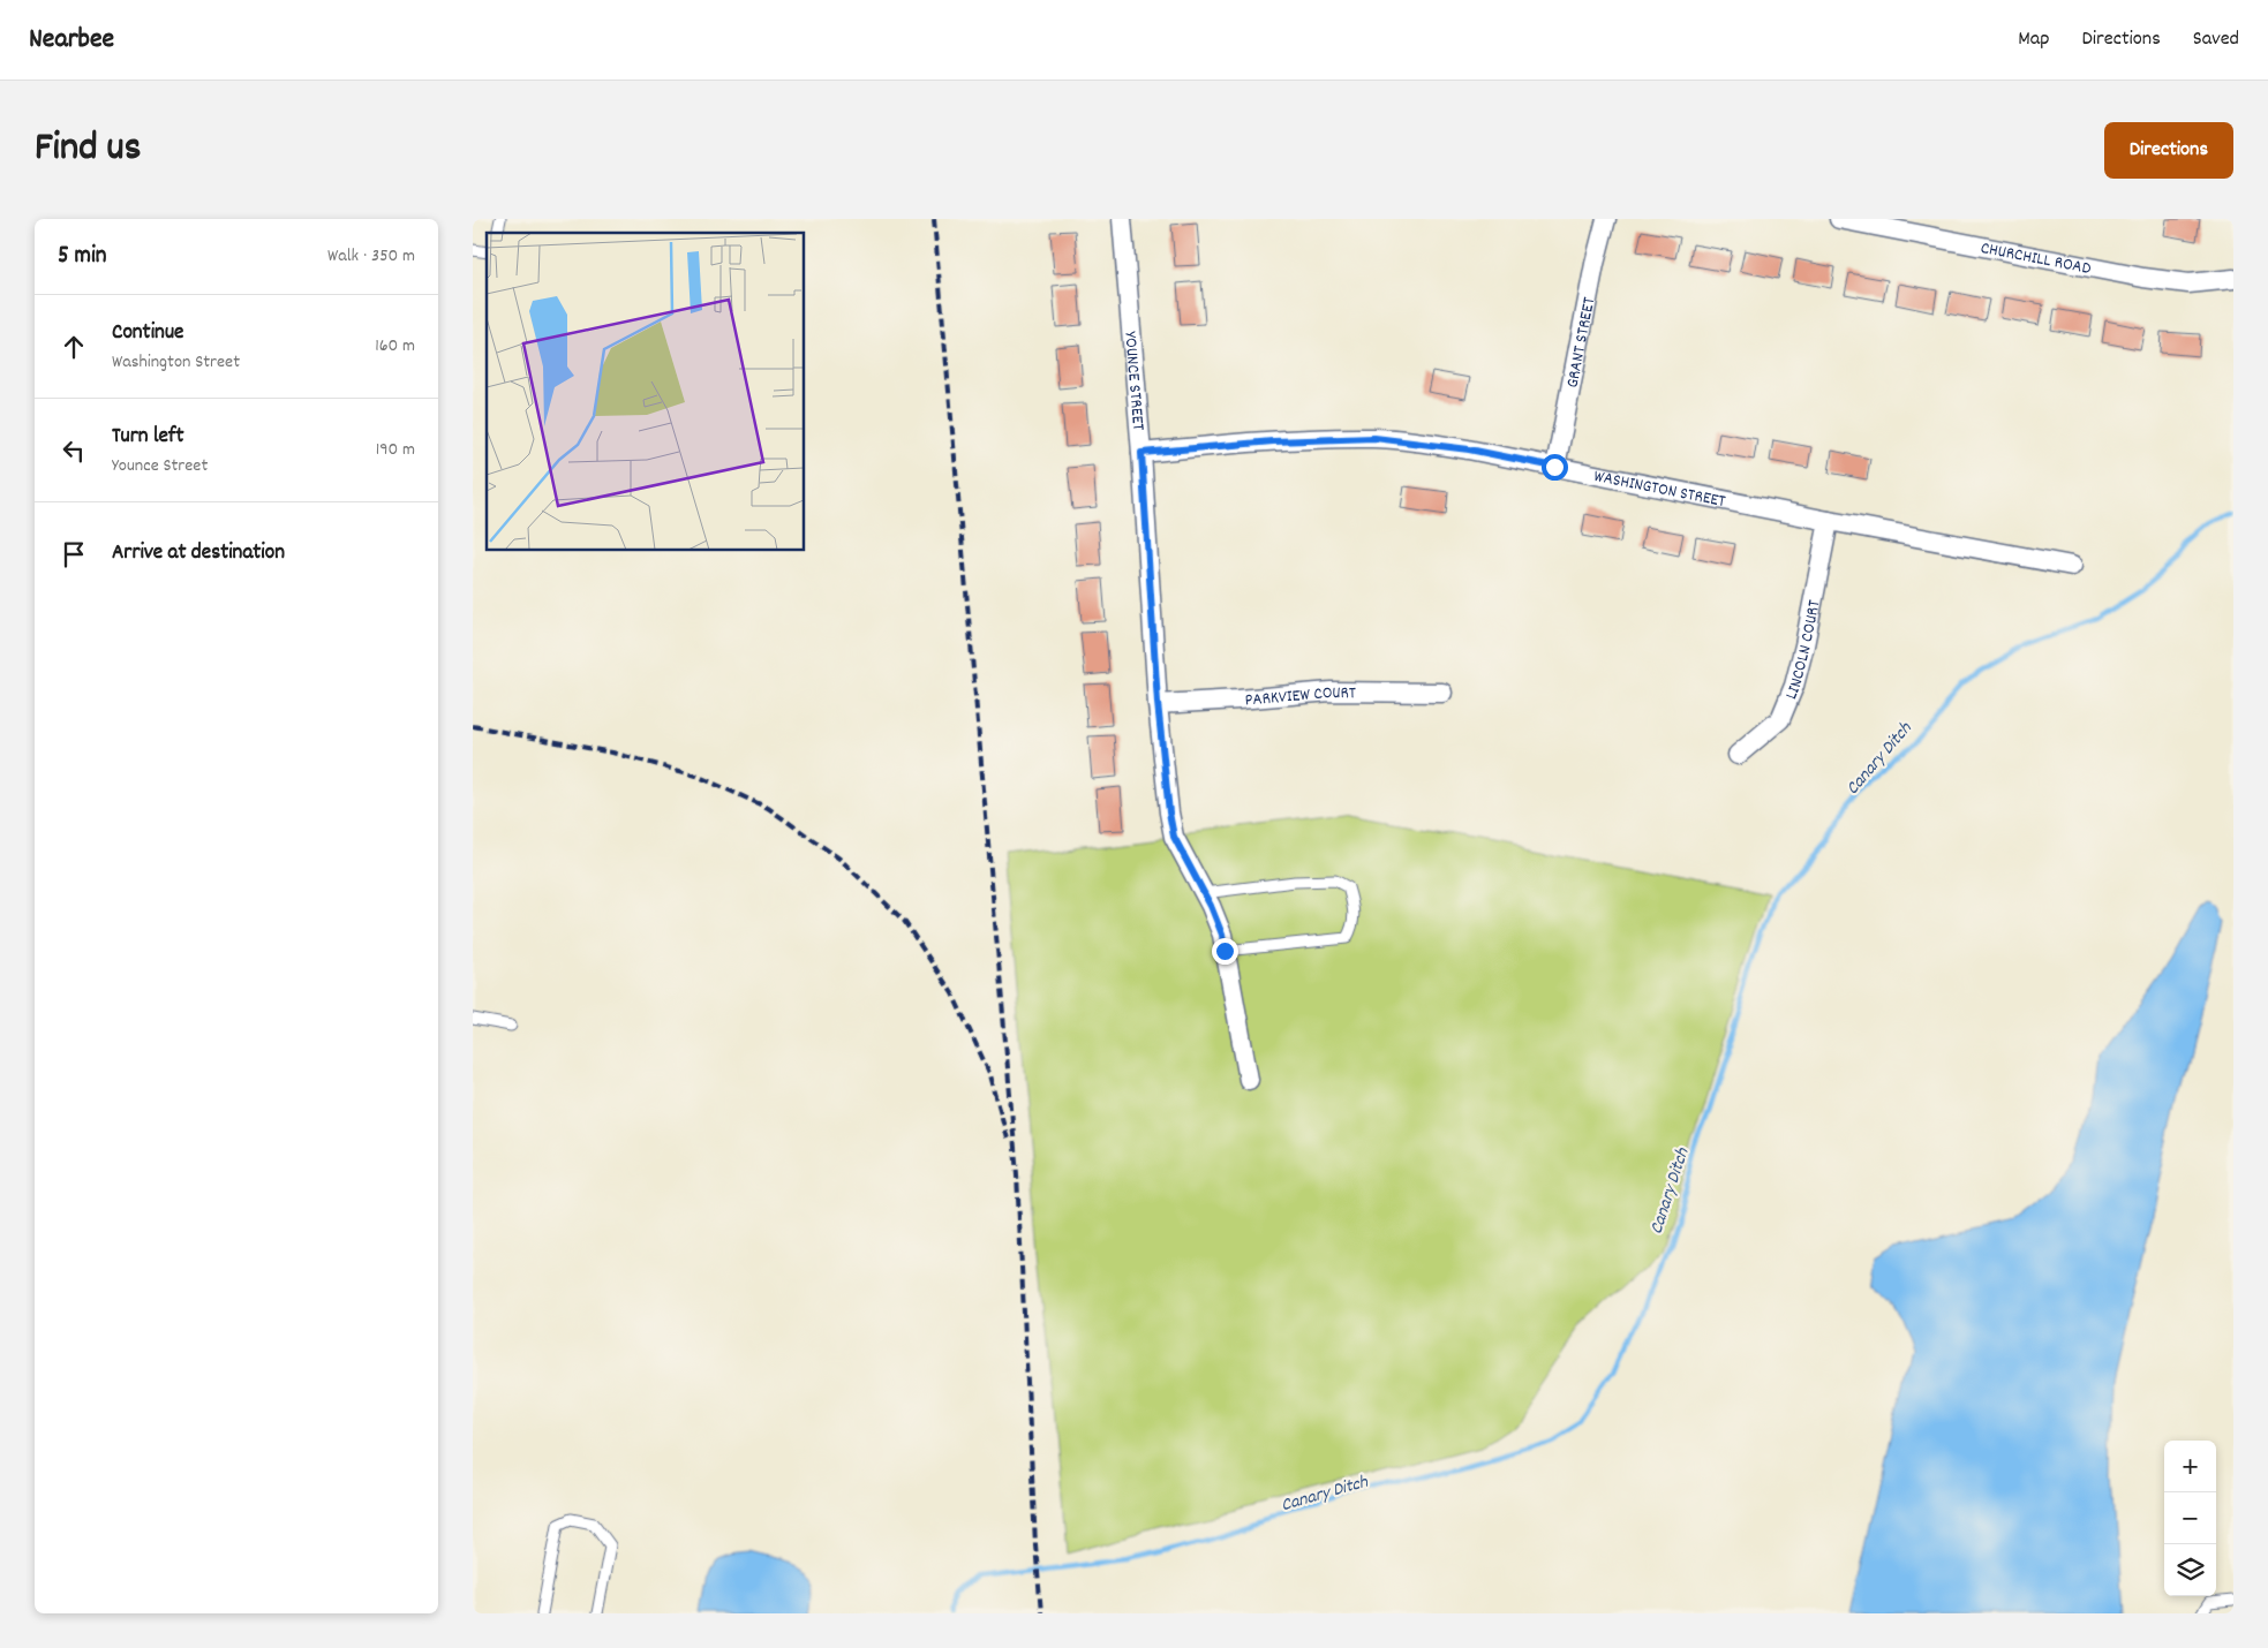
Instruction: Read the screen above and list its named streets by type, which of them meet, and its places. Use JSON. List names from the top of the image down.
{
  "streets": {
    "street": [
      "CHURCHILL ROAD",
      "GRANT STREET",
      "YOUNCE STREET",
      "WASHINGTON STREET",
      "LINCOLN COURT",
      "PARKVIEW COURT"
    ]
  },
  "crossings": [
    ["GRANT STREET", "WASHINGTON STREET"],
    ["YOUNCE STREET", "WASHINGTON STREET"],
    ["YOUNCE STREET", "PARKVIEW COURT"],
    ["WASHINGTON STREET", "LINCOLN COURT"]
  ],
  "water": ["Canary Ditch"],
  "page": {
    "header": "Nearbee",
    "nav": ["Map", "Directions", "Saved"],
    "title": "Find us",
    "buttons": "Directions",
    "heading": ["5 min", "Walk · 350 m"],
    "list": [
      ["Continue", "Washington Street", "160 m"],
      ["Turn left", "Younce Street", "190 m"],
      "Arrive at destination"
    ],
    "map_buttons": ["+", "−"]
  }
}
